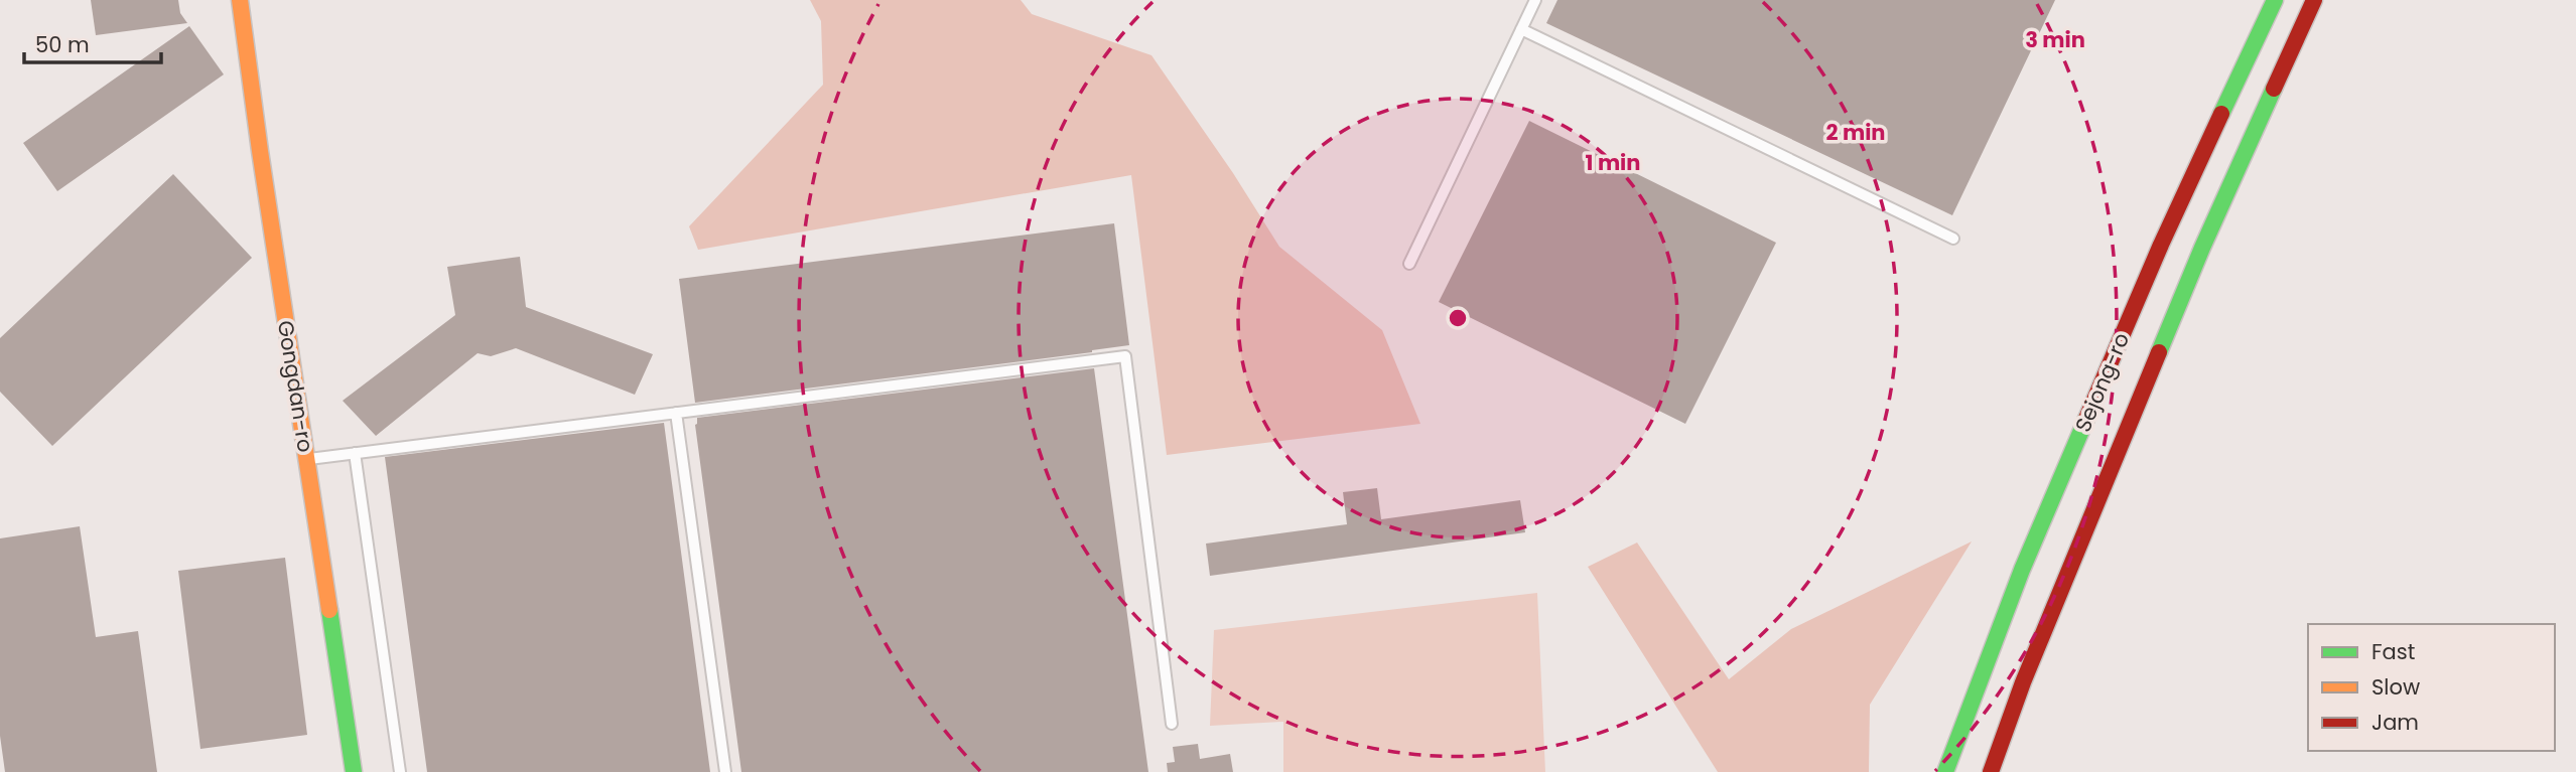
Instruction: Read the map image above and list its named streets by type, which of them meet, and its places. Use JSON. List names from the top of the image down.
{
  "streets": {
    "main road": ["Sejong-ro", "Gongdan-ro"]
  },
  "legend": ["Fast", "Slow", "Jam"],
  "scale_bar": "50 m",
  "rings": ["3 min", "2 min", "1 min"]
}
